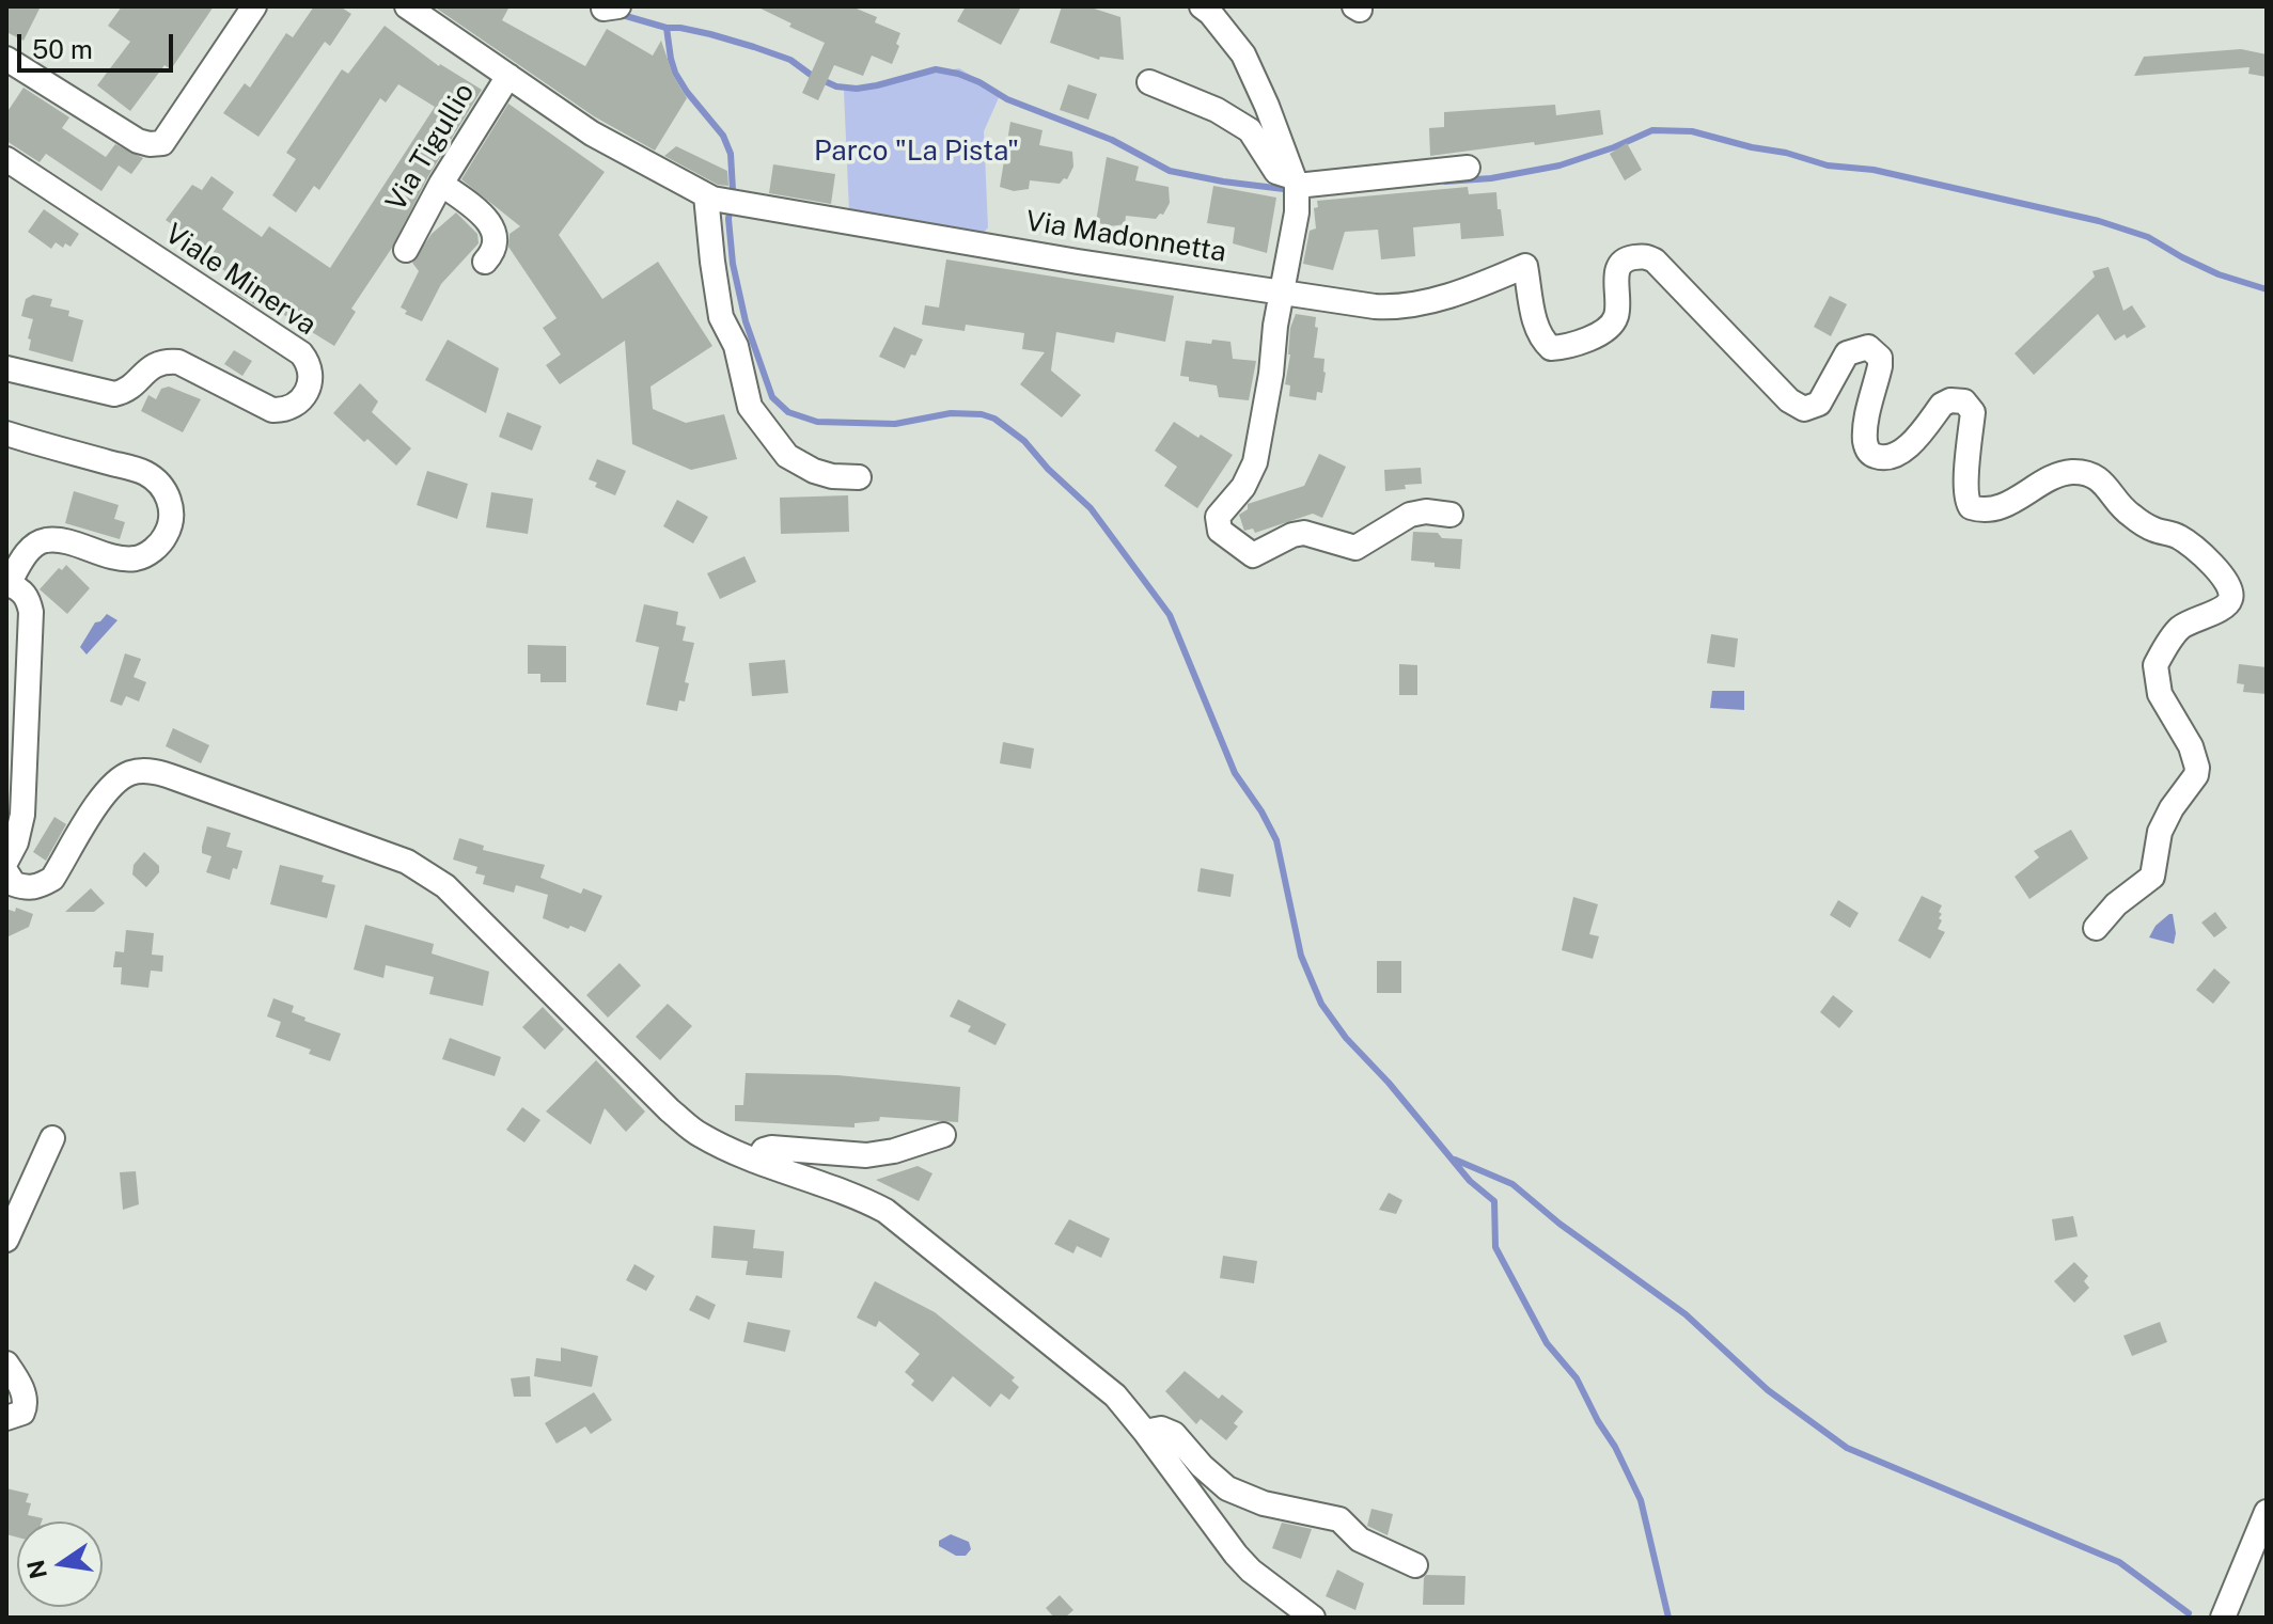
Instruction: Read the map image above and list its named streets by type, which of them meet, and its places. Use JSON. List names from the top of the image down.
{
  "streets": {
    "street": ["Via Tigullio", "Via Madonnetta", "Viale Minerva"]
  },
  "crossings": [
    ["Via Tigullio", "Via Madonnetta"]
  ],
  "parks": ["Parco \"La Pista\""],
  "scale_bar": "50 m",
  "north": "left"
}
